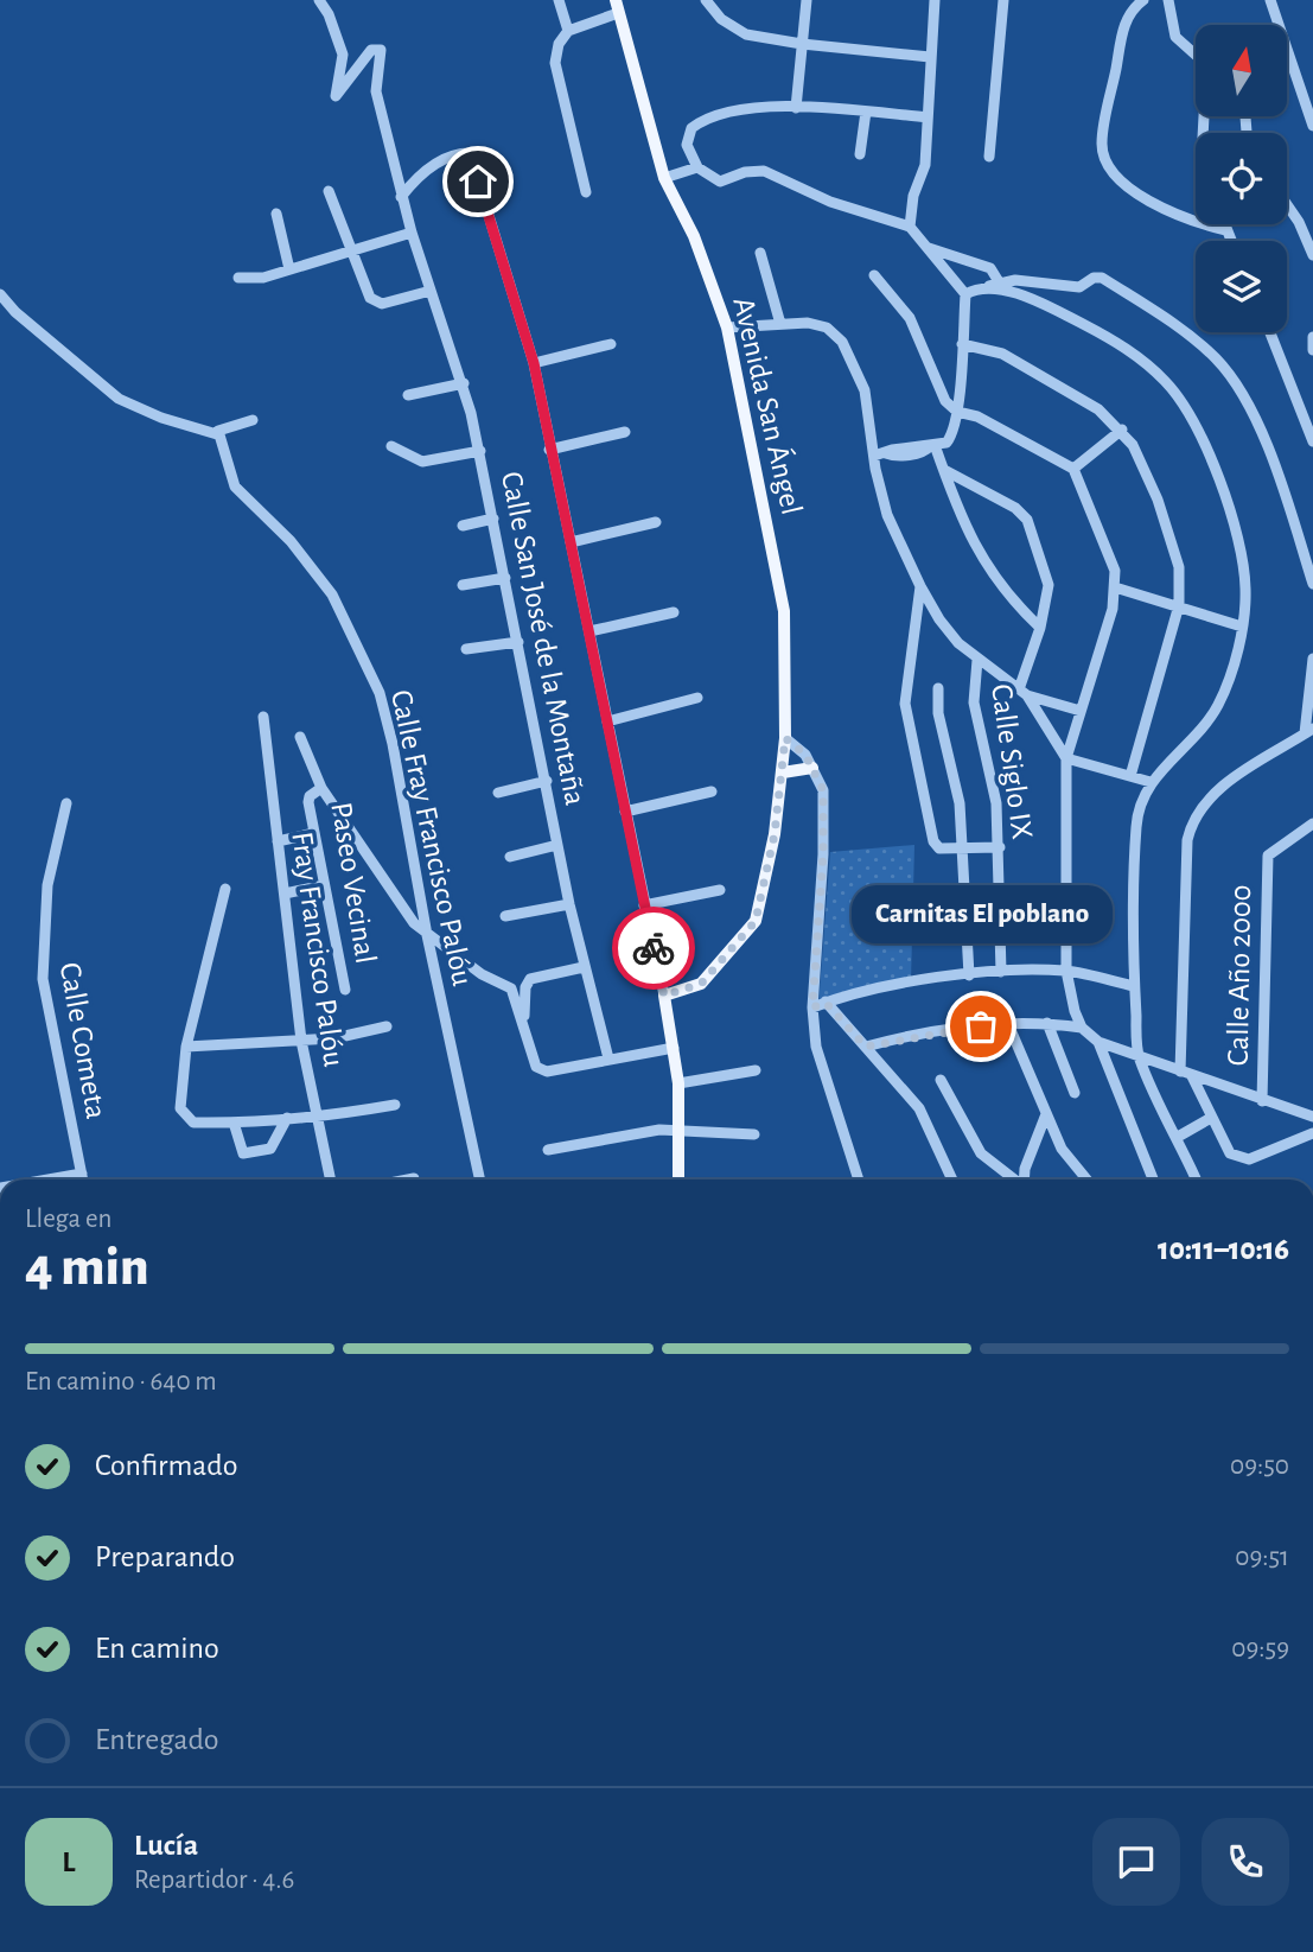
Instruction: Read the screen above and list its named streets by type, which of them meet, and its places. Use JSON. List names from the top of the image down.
{
  "streets": {
    "main road": ["Avenida San Ángel"],
    "street": [
      "Calle San José de la Montaña",
      "Calle Siglo IX",
      "Calle Fray Francisco Palóu",
      "Paseo Vecinal",
      "Fray Francisco Palóu",
      "Calle Año 2000",
      "Calle Cometa"
    ]
  },
  "crossings": [
    ["Calle Fray Francisco Palóu", "Paseo Vecinal"]
  ],
  "places": ["Carnitas El poblano"],
  "north": "top",
  "page": {
    "bubble": "Carnitas El poblano",
    "heading": ["4 min", "Llega en", "10:11–10:16"],
    "panel": ["Lucía", "Repartidor · 4.6"],
    "bar": "En camino · 640 m",
    "list": [
      ["Confirmado", "09:50"],
      ["Preparando", "09:51"],
      ["En camino", "09:59"],
      "Entregado"
    ],
    "round": "L"
  }
}
